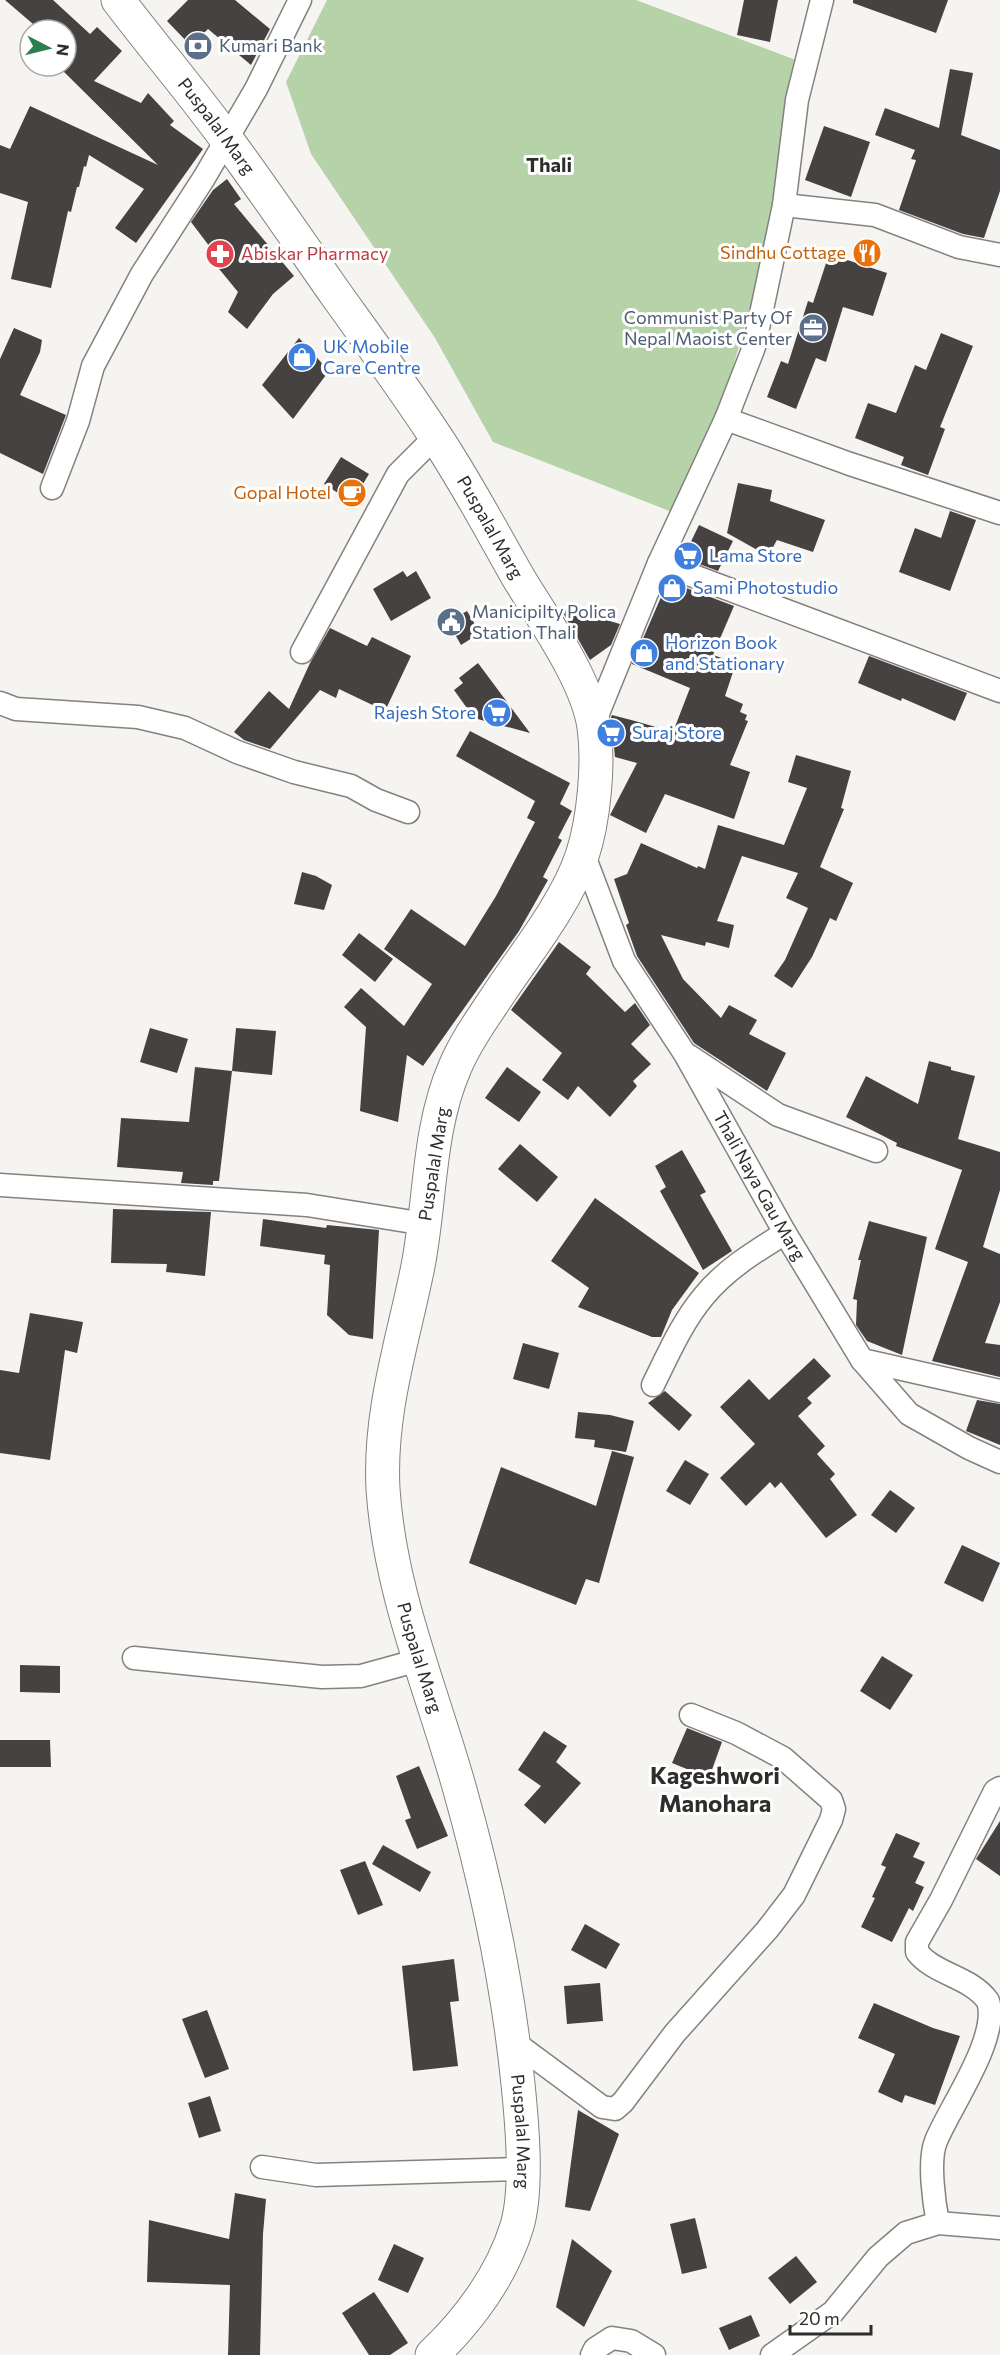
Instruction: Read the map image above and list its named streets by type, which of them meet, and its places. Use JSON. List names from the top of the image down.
{
  "streets": {
    "main road": ["Puspalal Marg"],
    "street": ["Thali Naya Gau Marg"]
  },
  "crossings": [
    ["Puspalal Marg", "Thali Naya Gau Marg"]
  ],
  "districts": ["Thali", "Kageshwori Manohara"],
  "places": {
    "bank": ["Kumari Bank"],
    "restaurant": ["Sindhu Cottage"],
    "pharmacy": ["Abiskar Pharmacy"],
    "office": ["Communist Party Of Nepal Maoist Center"],
    "shop": ["UK Mobile Care Centre", "Sami Photostudio", "Horizon Book and Stationary"],
    "cafe": ["Gopal Hotel"],
    "supermarket": ["Lama Store", "Rajesh Store", "Suraj Store"],
    "public building": ["Manicipilty Polica Station Thali"]
  },
  "scale_bar": "20 m",
  "north": "right"
}
